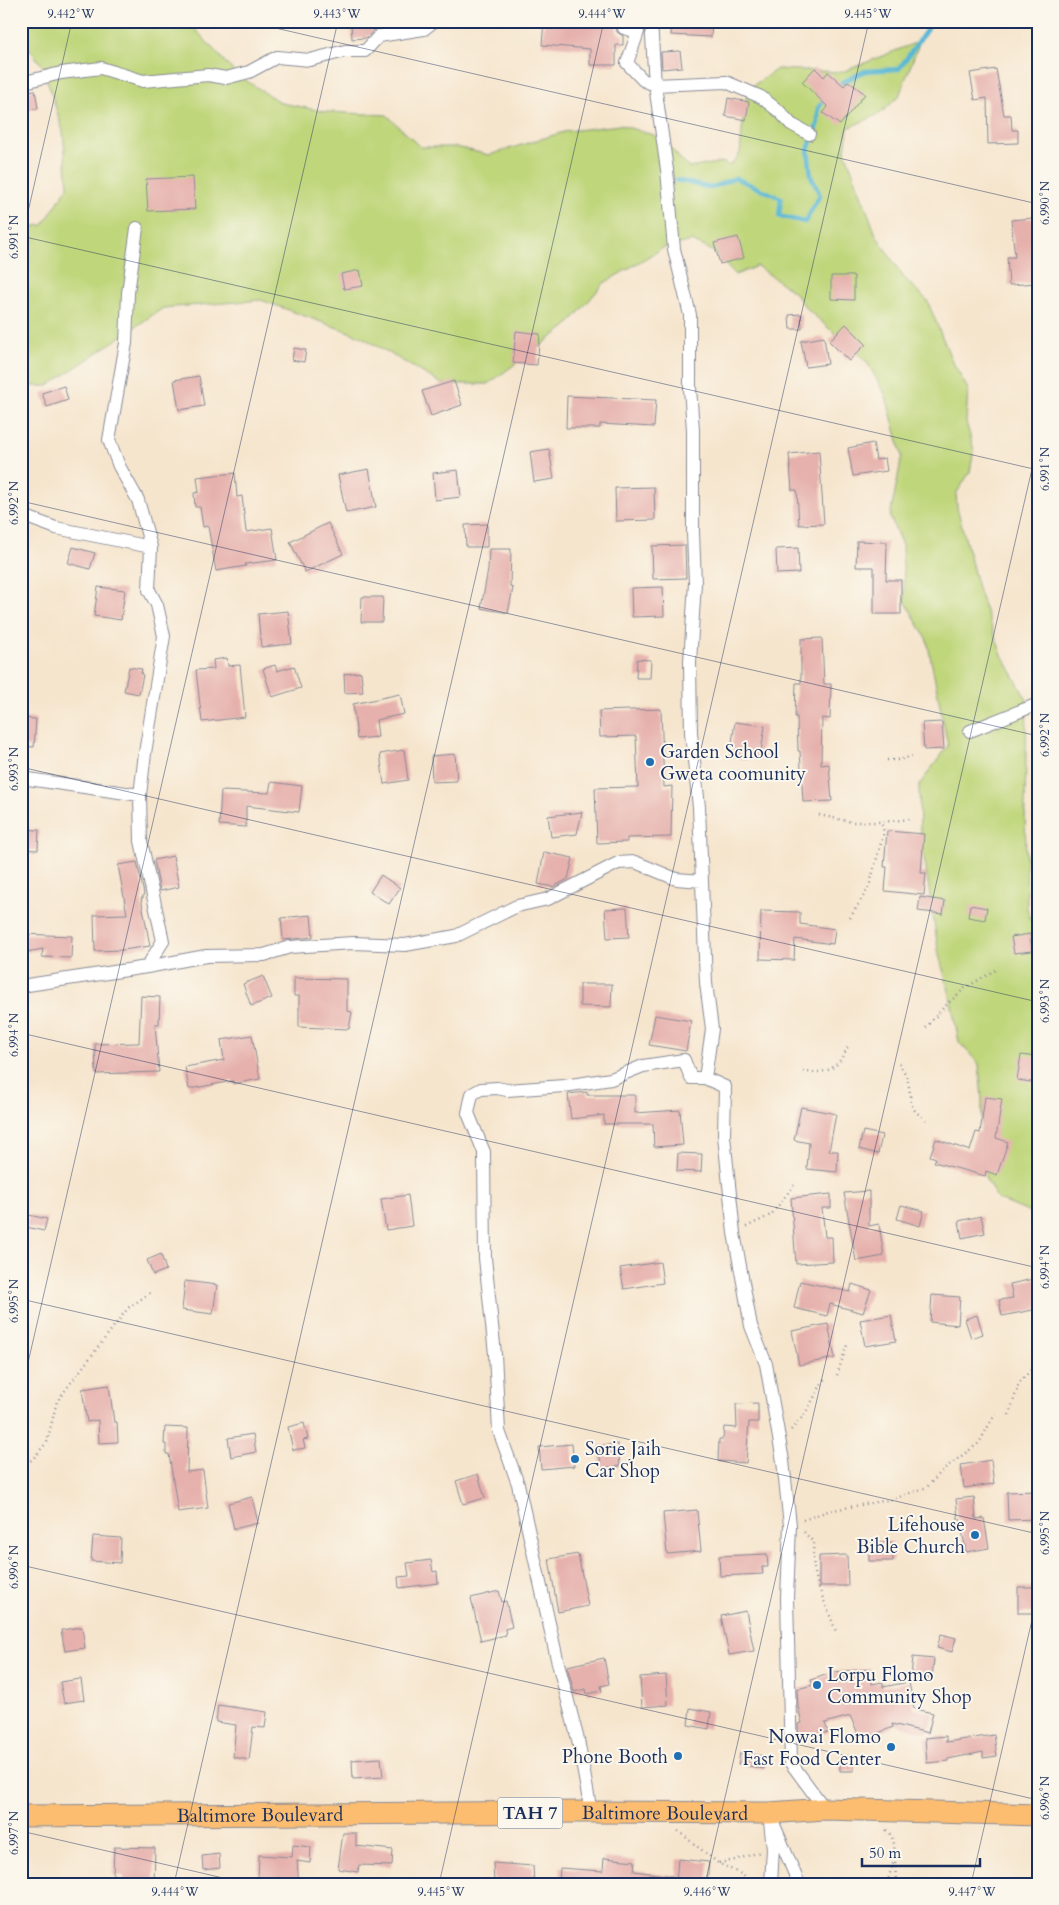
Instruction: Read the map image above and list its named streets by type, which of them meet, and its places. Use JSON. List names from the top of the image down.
{
  "streets": {
    "highway": ["TAH 7", "Baltimore Boulevard"]
  },
  "places": [
    "Garden School Gweta coomunity",
    "Sorie Jaih Car Shop",
    "Lifehouse Bible Church",
    "Lorpu Flomo Community Shop",
    "Nowai Flomo Fast Food Center",
    "Phone Booth"
  ],
  "scale_bar": "50 m",
  "coordinates": [
    "9.442°W",
    "9.443°W",
    "9.444°W",
    "9.445°W",
    "6.990°N",
    "6.991°N",
    "6.992°N",
    "6.993°N",
    "6.994°N",
    "6.995°N",
    "6.996°N",
    "6.997°N",
    "9.446°W",
    "9.447°W"
  ]
}
